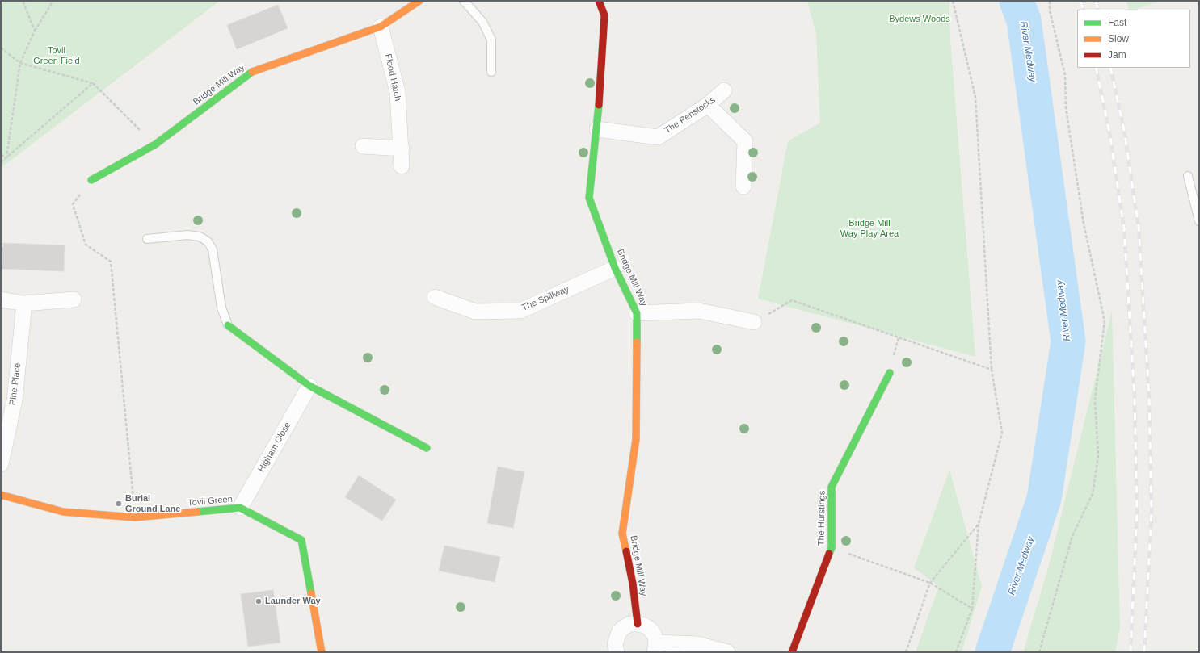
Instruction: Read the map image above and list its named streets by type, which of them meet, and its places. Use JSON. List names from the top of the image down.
{
  "streets": {
    "street": [
      "Flood Hatch",
      "Bridge Mill Way",
      "The Penstocks",
      "The Spillway",
      "Pine Place",
      "Higham Close",
      "Tovil Green",
      "The Hurstings"
    ]
  },
  "crossings": [
    ["Flood Hatch", "Bridge Mill Way"],
    ["Bridge Mill Way", "The Penstocks"],
    ["Bridge Mill Way", "The Spillway"],
    ["Higham Close", "Tovil Green"]
  ],
  "water": ["River Medway"],
  "parks": ["Bydews Woods", "Tovil Green Field", "Bridge Mill Way Play Area"],
  "places": ["Burial Ground Lane", "Launder Way"],
  "legend": ["Fast", "Slow", "Jam"]
}
